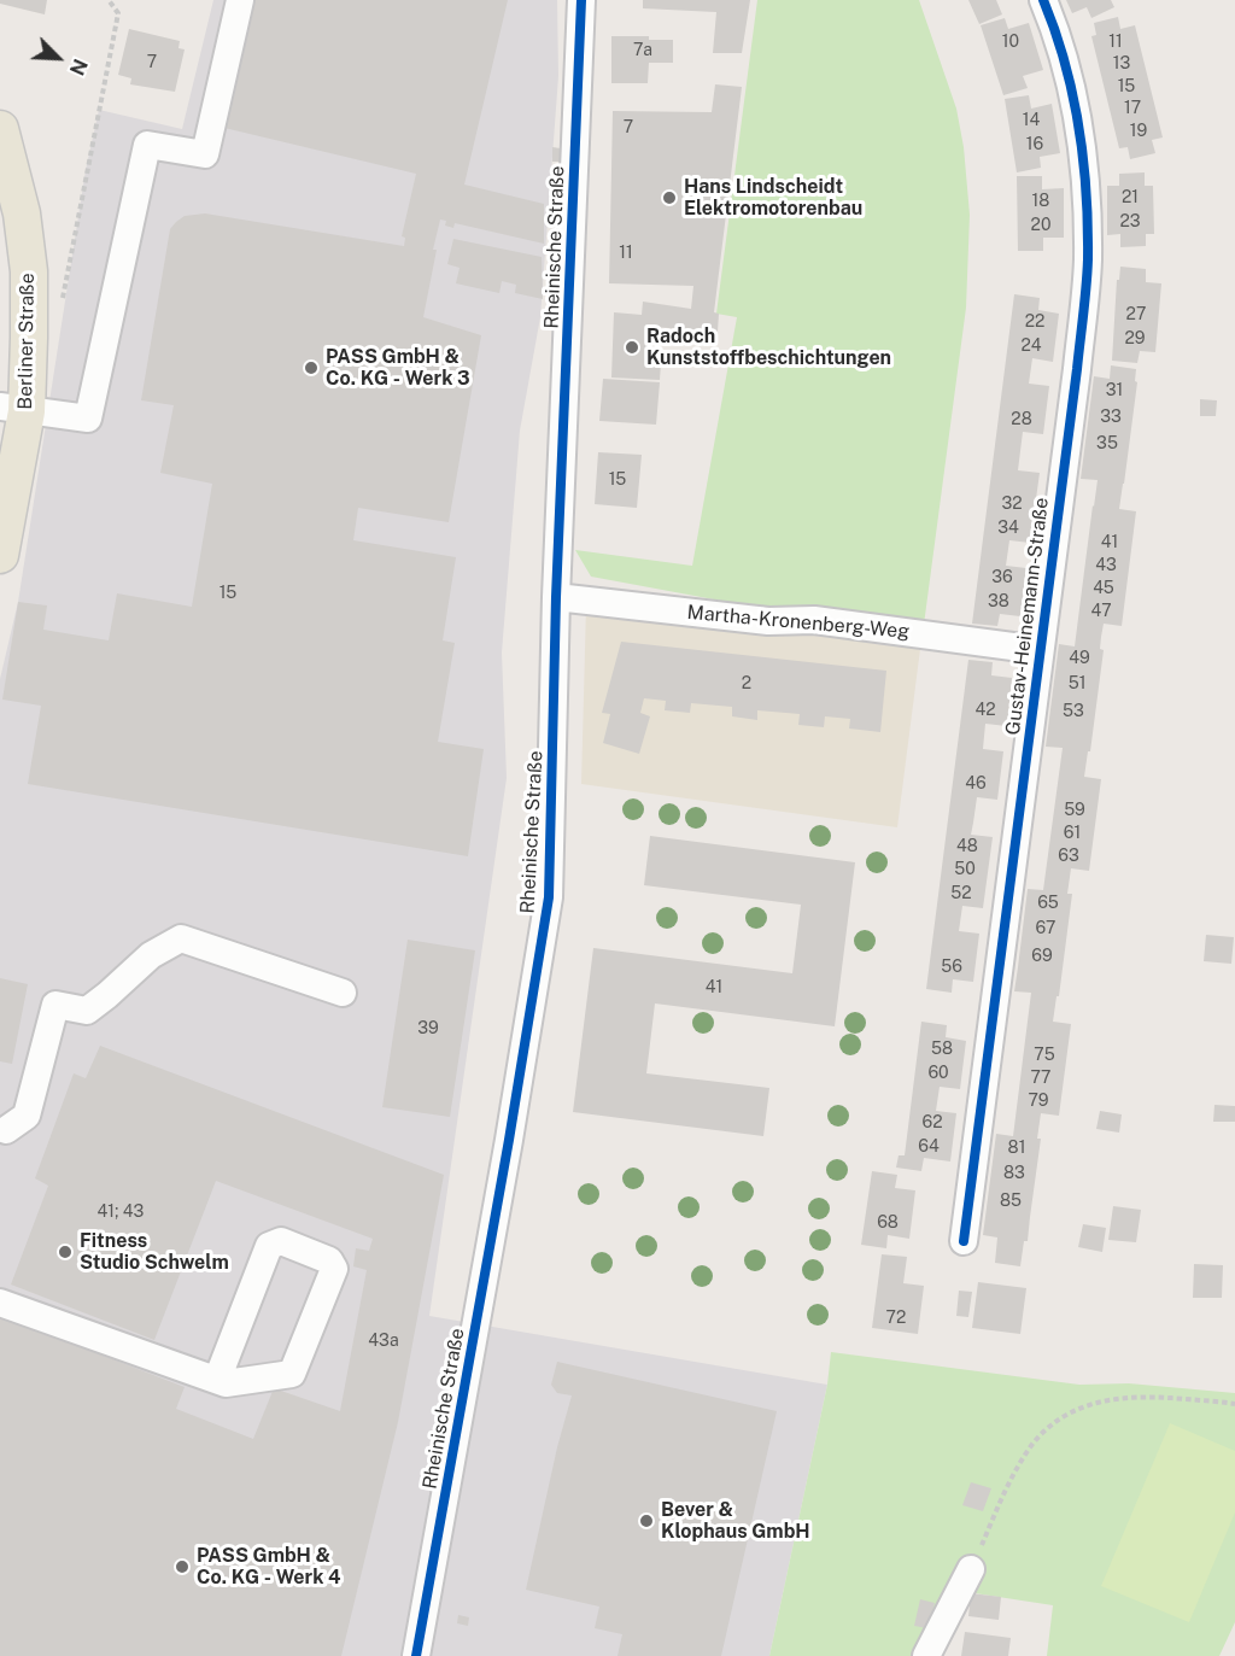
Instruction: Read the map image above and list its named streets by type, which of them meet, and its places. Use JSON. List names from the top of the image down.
{
  "streets": {
    "main road": ["Berliner Straße"],
    "street": ["Rheinische Straße", "Gustav-Heinemann-Straße", "Martha-Kronenberg-Weg"]
  },
  "crossings": [
    ["Rheinische Straße", "Martha-Kronenberg-Weg"],
    ["Gustav-Heinemann-Straße", "Martha-Kronenberg-Weg"]
  ],
  "places": [
    "Hans Lindscheidt Elektromotorenbau",
    "Radoch Kunststoffbeschichtungen",
    "PASS GmbH & Co. KG - Werk 3",
    "Fitness Studio Schwelm",
    "Bever & Klophaus GmbH",
    "PASS GmbH & Co. KG - Werk 4"
  ],
  "house_numbers": [
    "10",
    "11",
    "7a",
    "7",
    "13",
    "15",
    "17",
    "14",
    "7",
    "19",
    "16",
    "21",
    "18",
    "23",
    "20",
    "11",
    "27",
    "22",
    "29",
    "24",
    "31",
    "33",
    "28",
    "35",
    "15",
    "32",
    "34",
    "41",
    "43",
    "36",
    "45",
    "15",
    "38",
    "47",
    "49",
    "2",
    "51",
    "42",
    "53",
    "46",
    "59",
    "61",
    "48",
    "63",
    "50",
    "52",
    "65",
    "67",
    "69",
    "56",
    "41",
    "39",
    "58",
    "75",
    "60",
    "77",
    "79",
    "62",
    "64",
    "81",
    "83",
    "85",
    "41; 43",
    "68",
    "72",
    "43a"
  ],
  "north": "bottom right"
}
